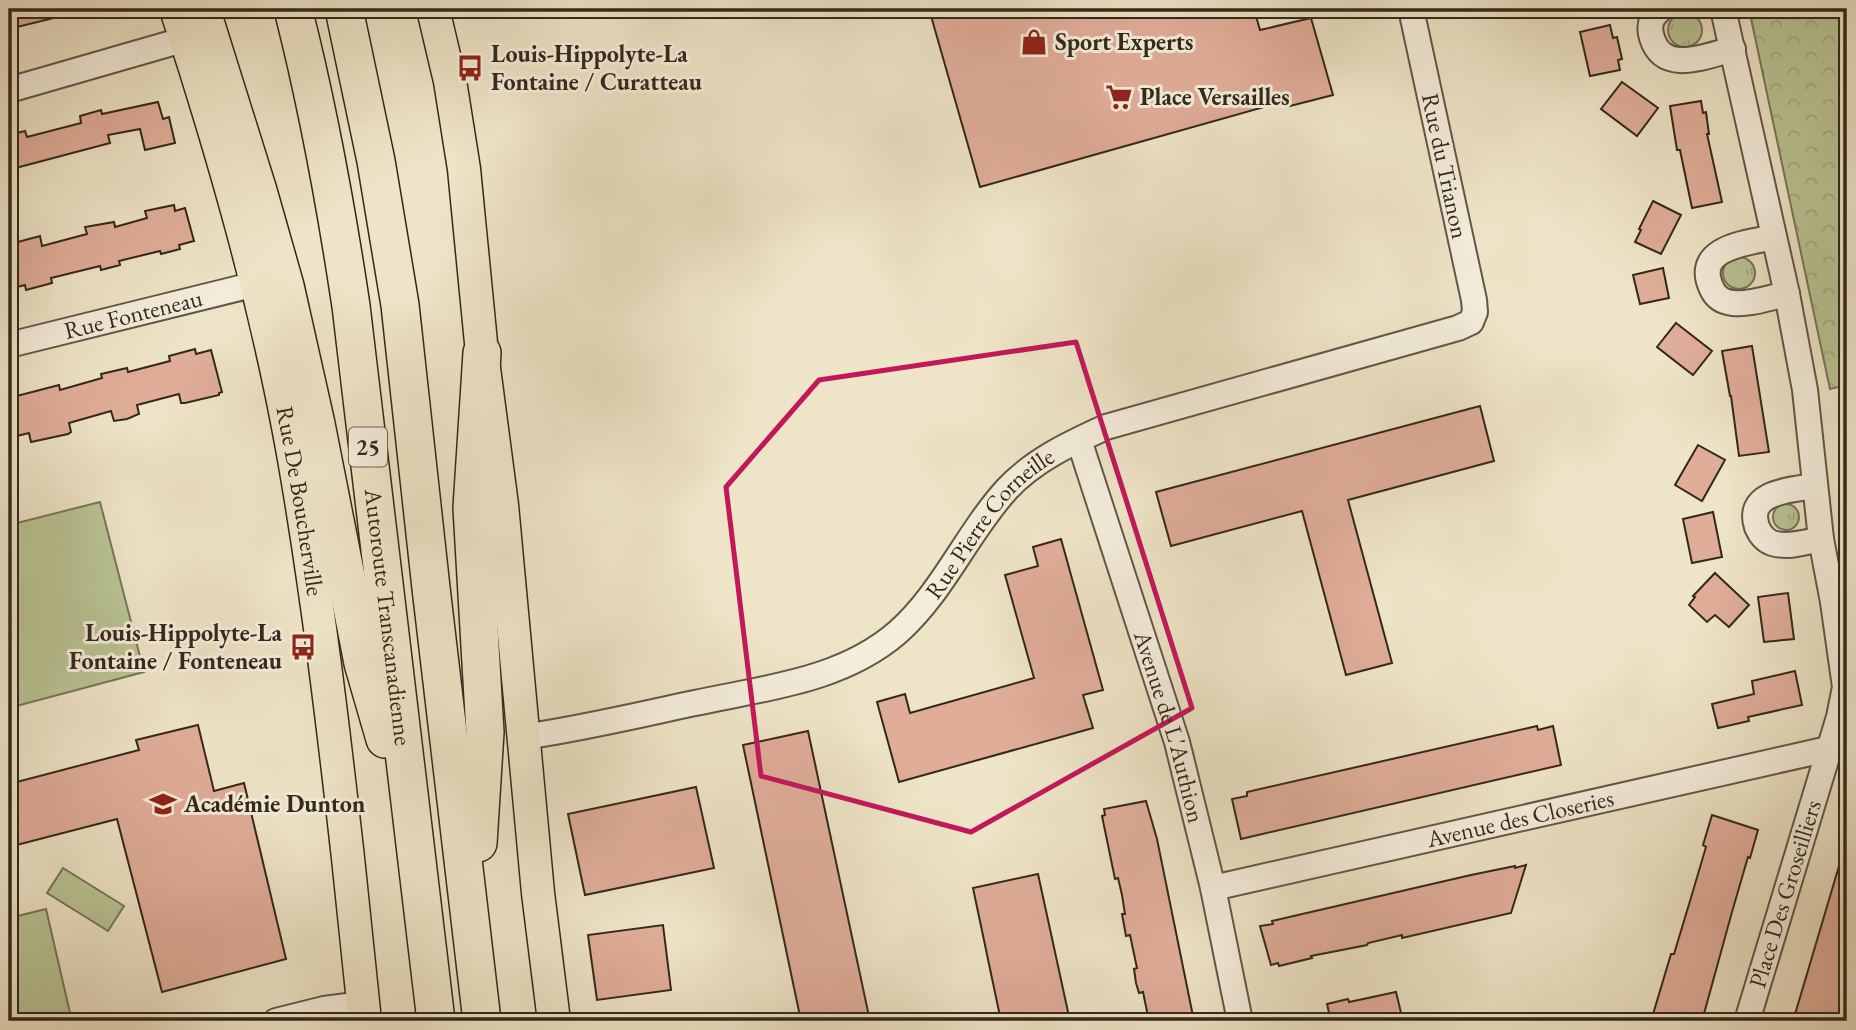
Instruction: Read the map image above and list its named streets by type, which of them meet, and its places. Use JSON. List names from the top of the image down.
{
  "streets": {
    "highway": ["25", "Autoroute Transcanadienne"],
    "main road": ["Rue De Boucherville"],
    "street": [
      "Rue du Trianon",
      "Rue Fonteneau",
      "Rue Pierre Corneille",
      "Avenue de L'Authion",
      "Avenue des Closeries",
      "Place Des Groseilliers"
    ]
  },
  "crossings": [
    ["Rue du Trianon", "Rue Pierre Corneille"],
    ["Rue Fonteneau", "Rue De Boucherville"],
    ["Rue Pierre Corneille", "Avenue de L'Authion"],
    ["Avenue de L'Authion", "Avenue des Closeries"],
    ["Avenue des Closeries", "Place Des Groseilliers"]
  ],
  "places": {
    "shop": ["Sport Experts"],
    "bus stop": ["Louis-Hippolyte-La Fontaine / Curatteau", "Louis-Hippolyte-La Fontaine / Fonteneau"],
    "supermarket": ["Place Versailles"],
    "school or university": ["Académie Dunton"]
  }
}
